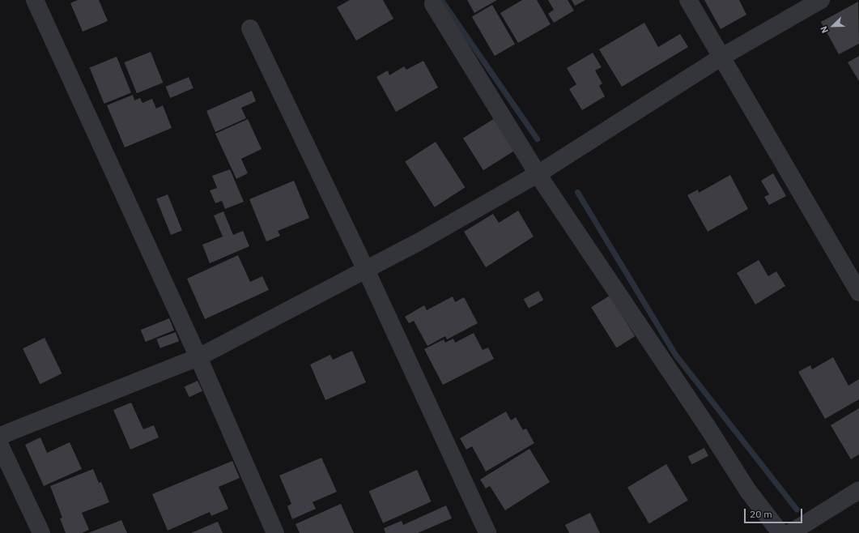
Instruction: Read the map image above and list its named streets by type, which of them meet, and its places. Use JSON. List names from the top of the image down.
{
  "scale_bar": "20 m",
  "north": "bottom left"
}
